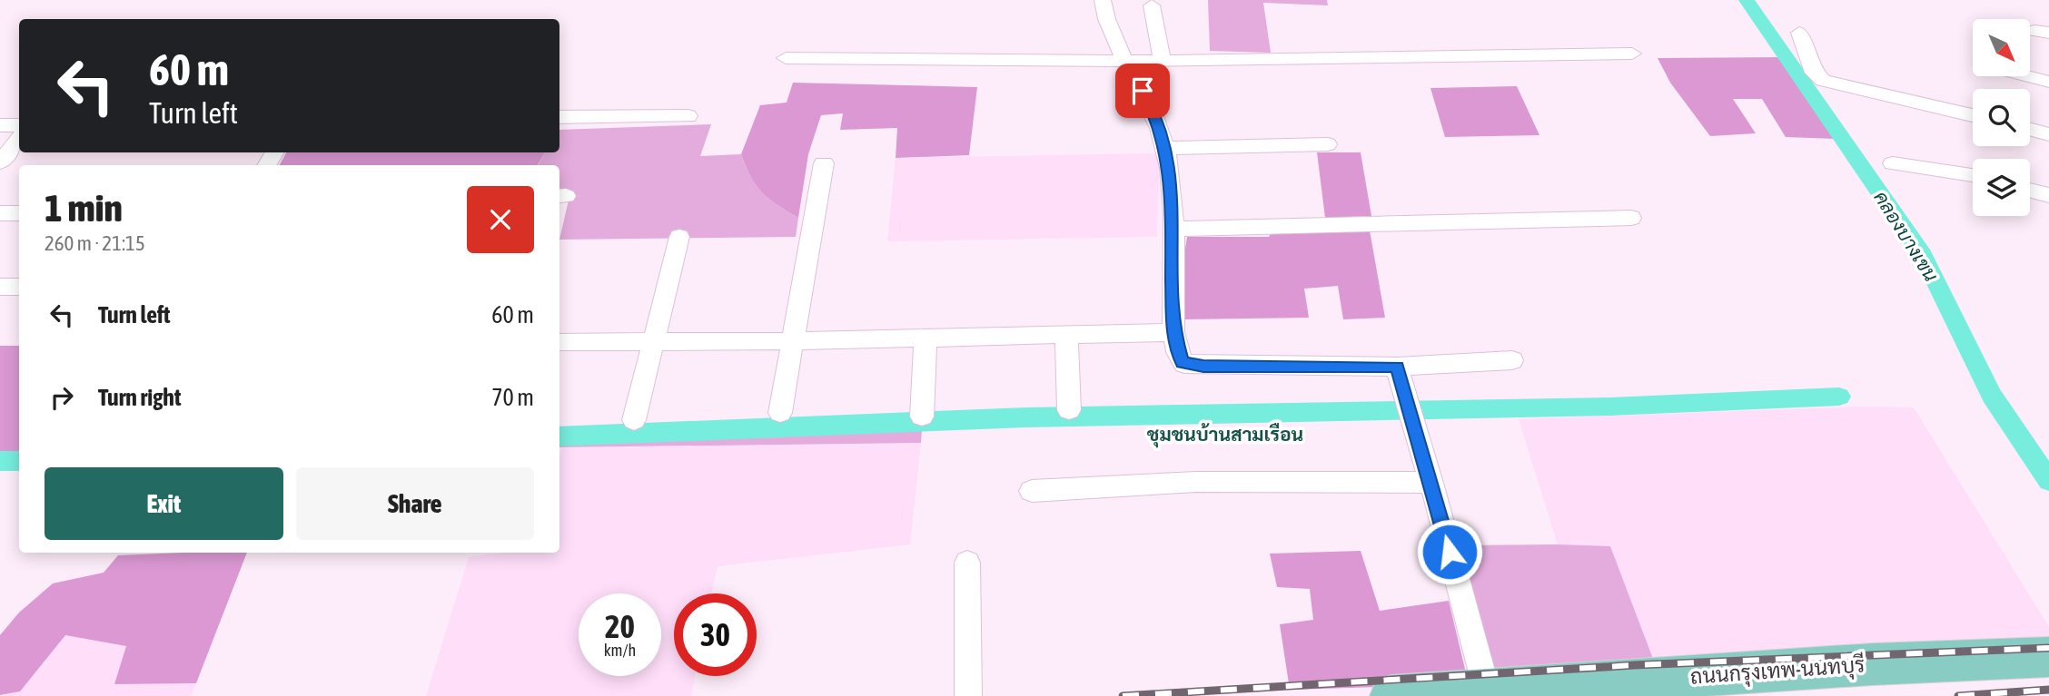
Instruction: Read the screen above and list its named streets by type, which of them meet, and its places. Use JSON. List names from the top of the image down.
{
  "streets": {
    "main road": ["ถนนกรุงเทพ-นนทบุรี"]
  },
  "districts": ["ชุมชนบ้านสามเรือน"],
  "water": ["คลองบางเขน"],
  "north": "bottom right",
  "page": {
    "turn": ["60 m", "Turn left"],
    "heading": ["1 min", "260 m · 21:15"],
    "list": [
      {
        "name": "Turn left",
        "value": "60 m"
      },
      {
        "name": "Turn right",
        "value": "70 m"
      }
    ],
    "buttons": ["Exit", "Share"],
    "speed": "20 km/h",
    "limit": "30"
  }
}
